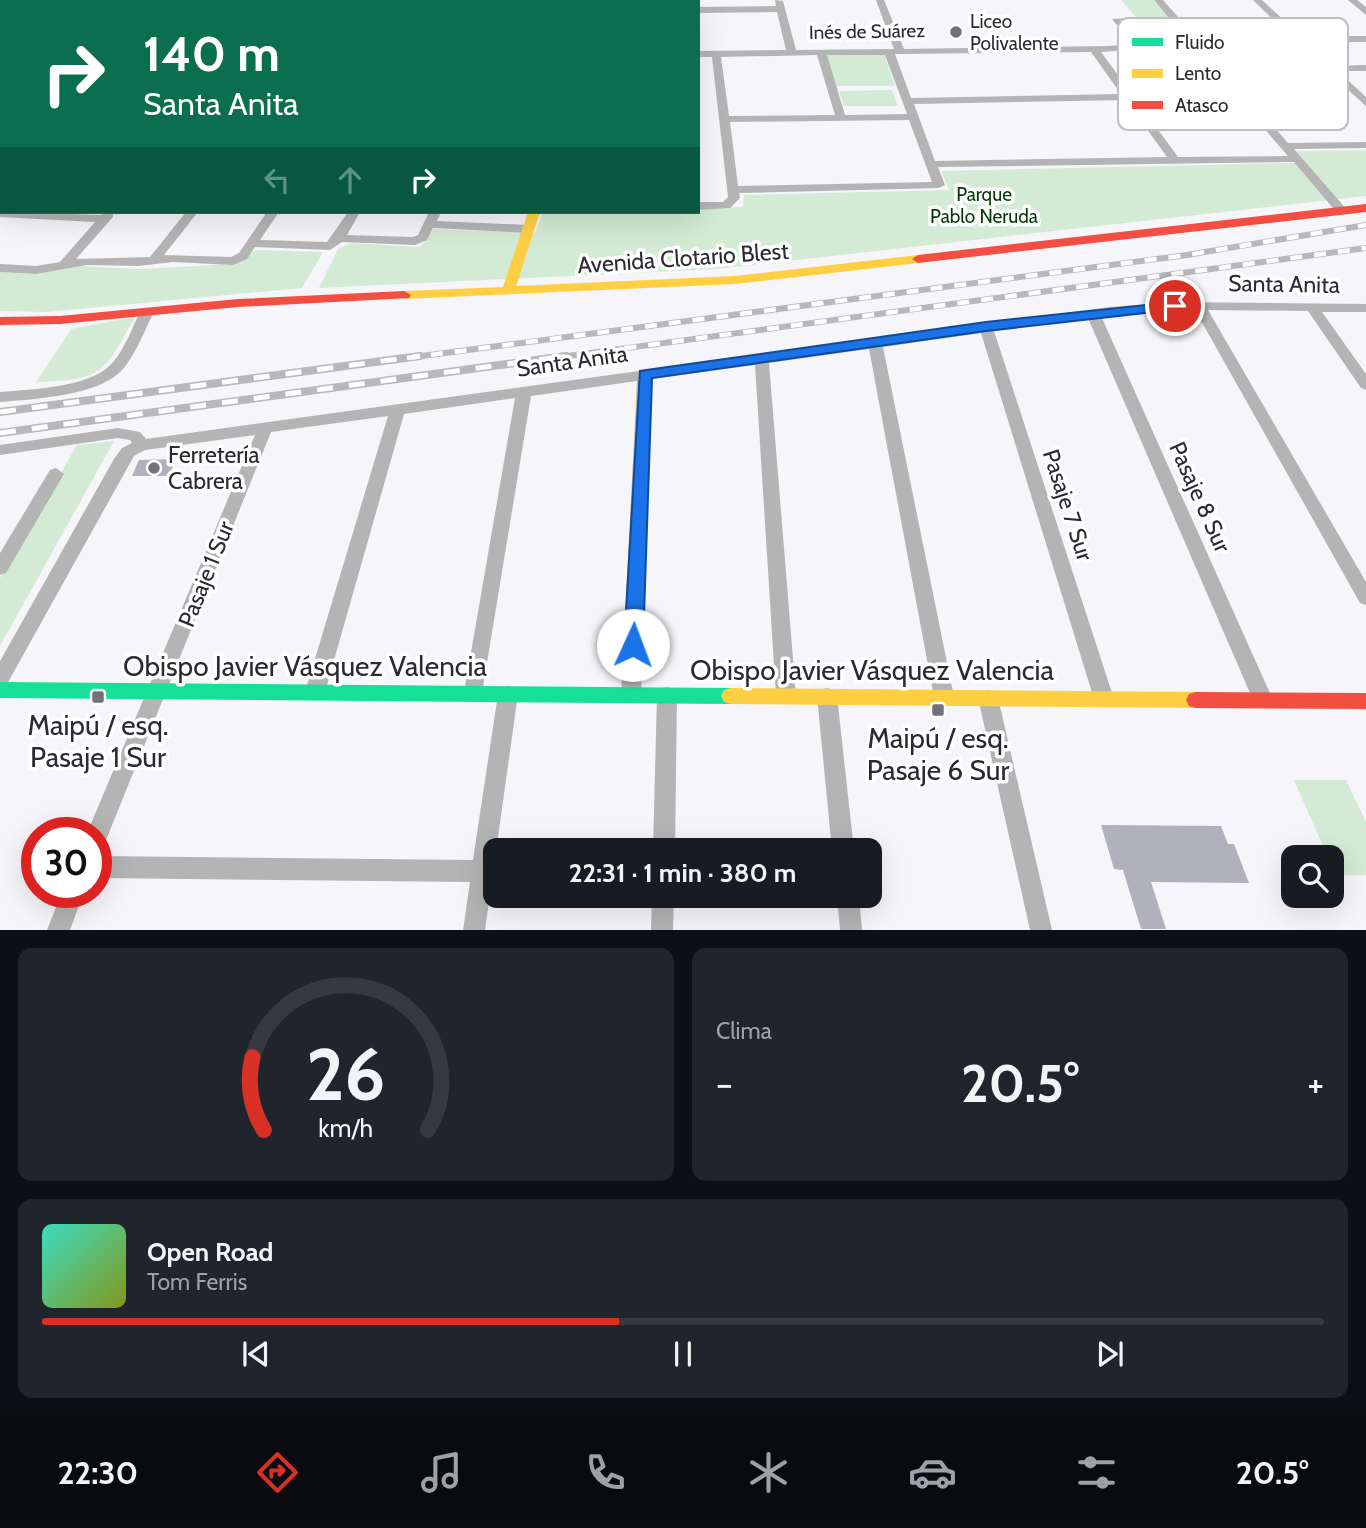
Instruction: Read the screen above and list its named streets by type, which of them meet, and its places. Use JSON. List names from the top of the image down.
{
  "streets": {
    "main road": ["Avenida Clotario Blest", "Obispo Javier Vásquez Valencia"],
    "street": [
      "Inés de Suárez",
      "Santa Anita",
      "Pasaje 8 Sur",
      "Pasaje 7 Sur",
      "Pasaje 1 Sur"
    ]
  },
  "crossings": [
    ["Santa Anita", "Pasaje 8 Sur"],
    ["Santa Anita", "Pasaje 7 Sur"],
    ["Santa Anita", "Pasaje 1 Sur"],
    ["Pasaje 8 Sur", "Obispo Javier Vásquez Valencia"],
    ["Pasaje 7 Sur", "Obispo Javier Vásquez Valencia"],
    ["Pasaje 1 Sur", "Obispo Javier Vásquez Valencia"]
  ],
  "parks": ["Parque Pablo Neruda"],
  "places": {
    "other": ["Liceo Polivalente", "Ferretería Cabrera"],
    "transit": ["Maipú / esq. Pasaje 1 Sur", "Maipú / esq. Pasaje 6 Sur"]
  },
  "legend": ["Fluido", "Lento", "Atasco"],
  "page": {
    "turn": ["140 m", "Santa Anita"],
    "limit": "30",
    "trip": "22:31 · 1 min · 380 m",
    "tile": "Clima",
    "heat": ["−", "20.5°", "+"],
    "song": ["Open Road", "Tom Ferris"],
    "tabs": ["22:30", "20.5°"],
    "gauge": ["26", "km/h"]
  }
}
